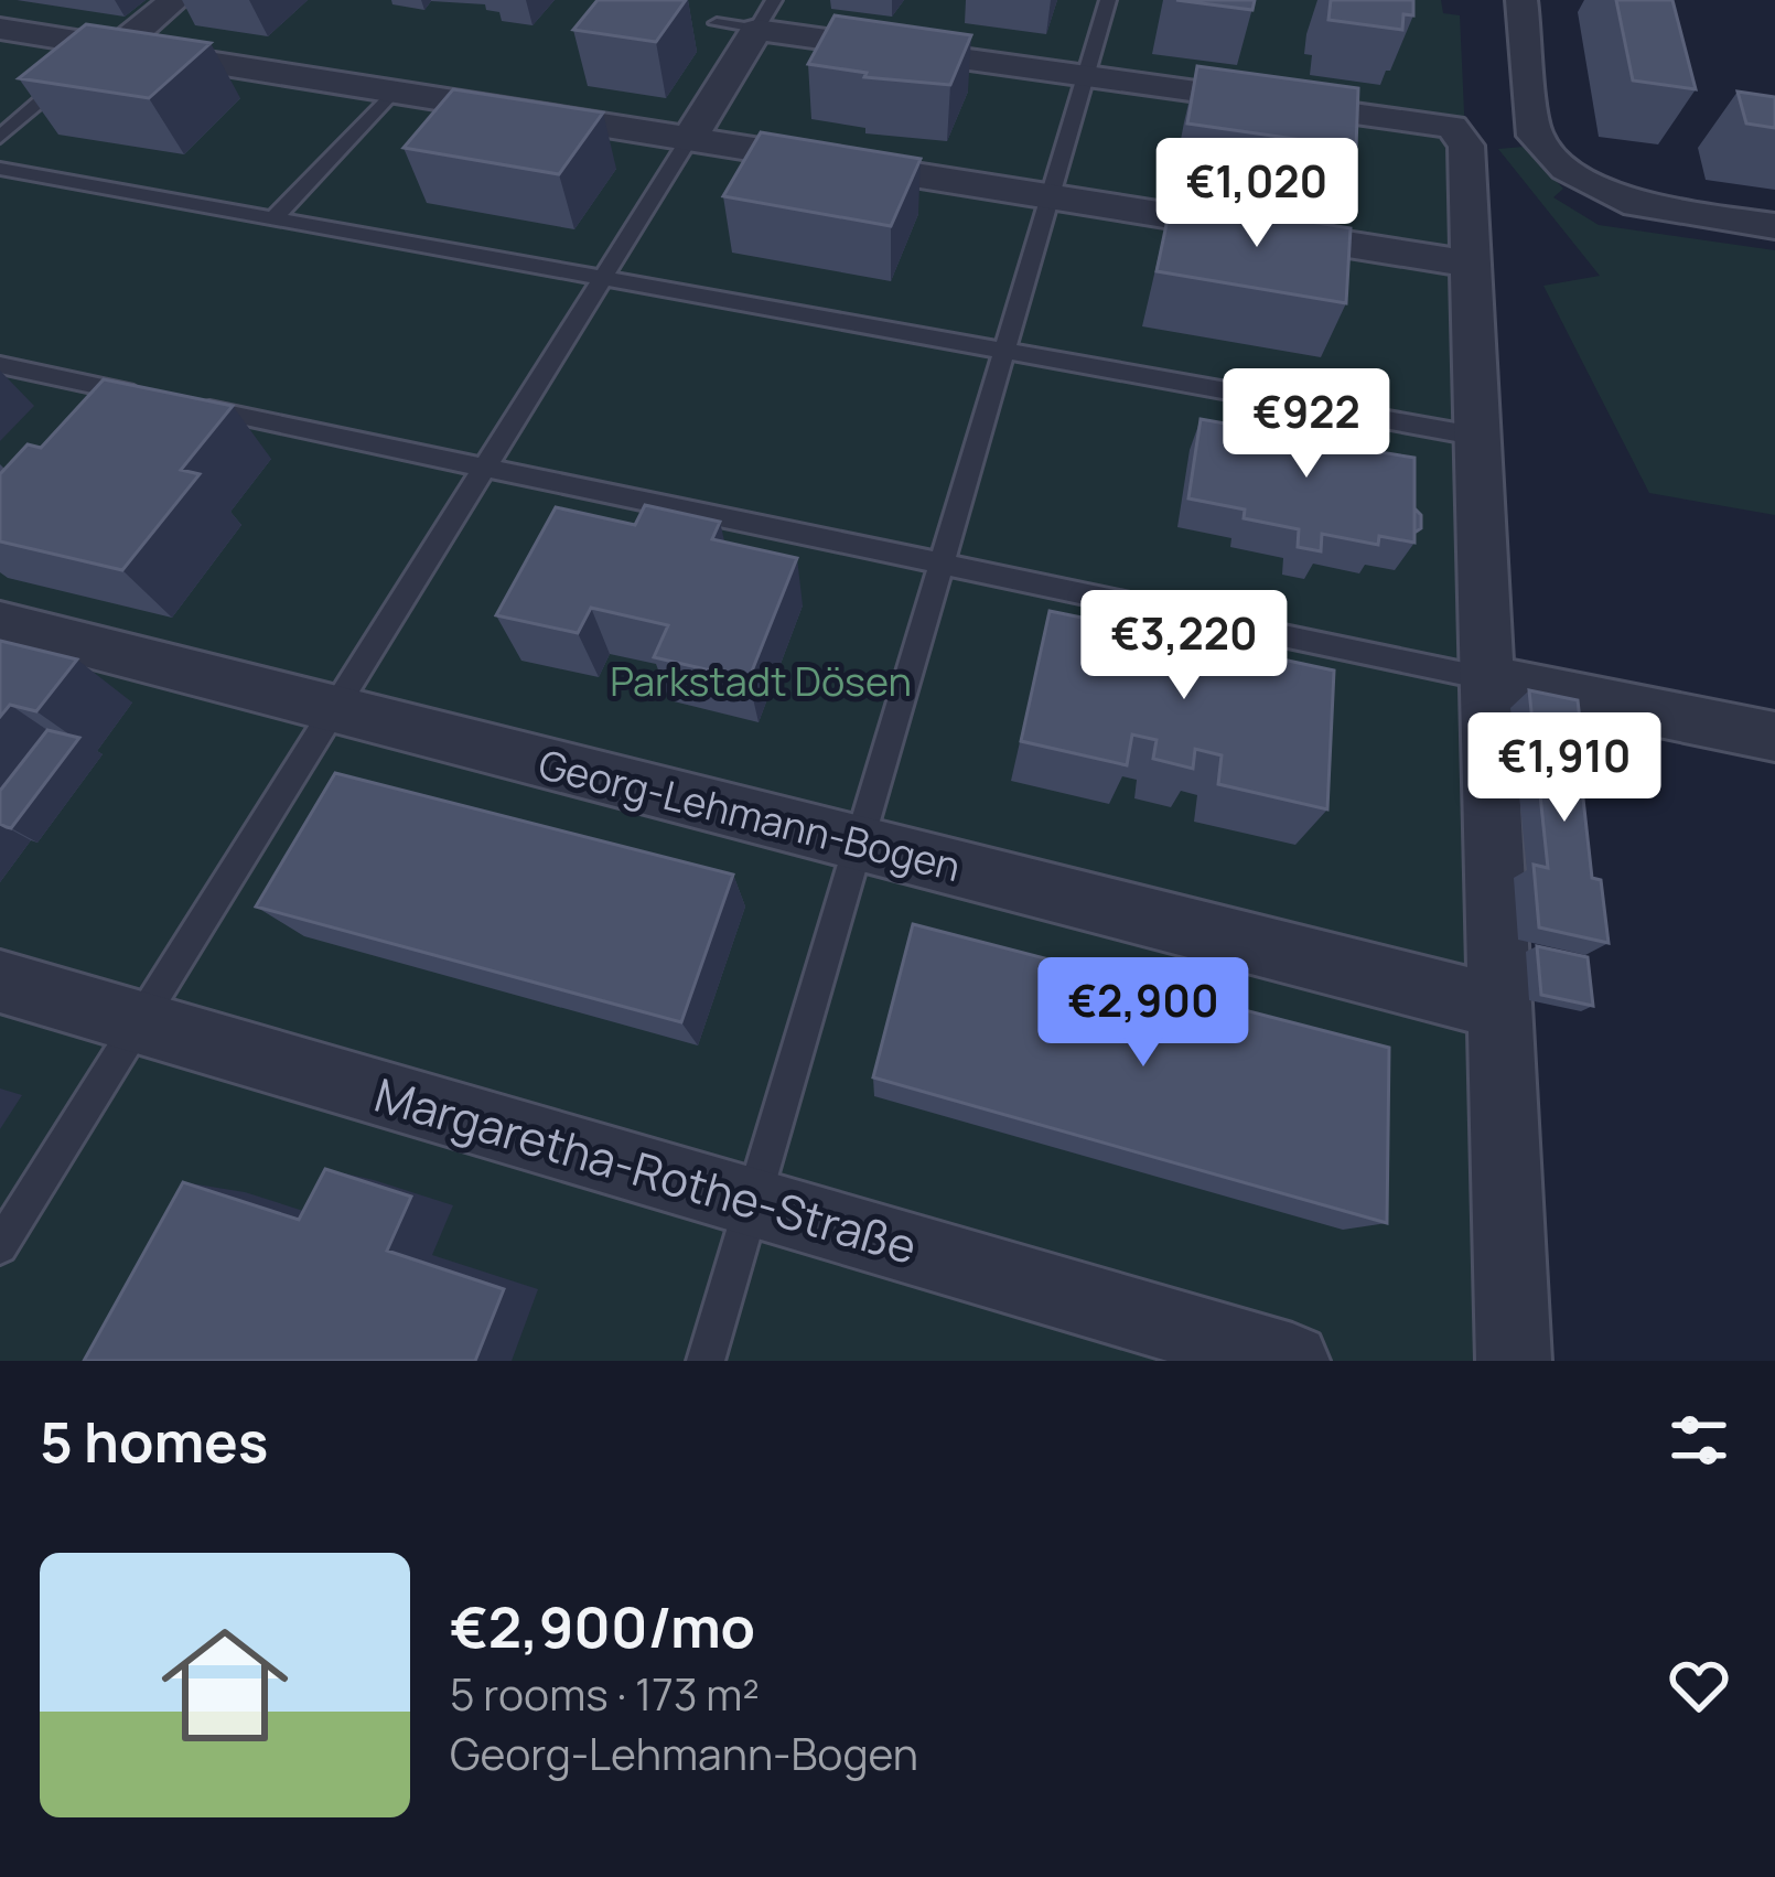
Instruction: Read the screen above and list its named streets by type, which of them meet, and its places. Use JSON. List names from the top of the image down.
{
  "streets": {
    "street": ["Georg-Lehmann-Bogen", "Margaretha-Rothe-Straße"]
  },
  "parks": ["Parkstadt Dösen"],
  "page": {
    "price": [
      "€1,020",
      "€922",
      "€3,220",
      "€1,910",
      "€2,900"
    ],
    "heading": "5 homes",
    "list": [
      {
        "name": "€2,900/mo",
        "note": "5 rooms · 173 m² · Georg-Lehmann-Bogen"
      }
    ]
  }
}
